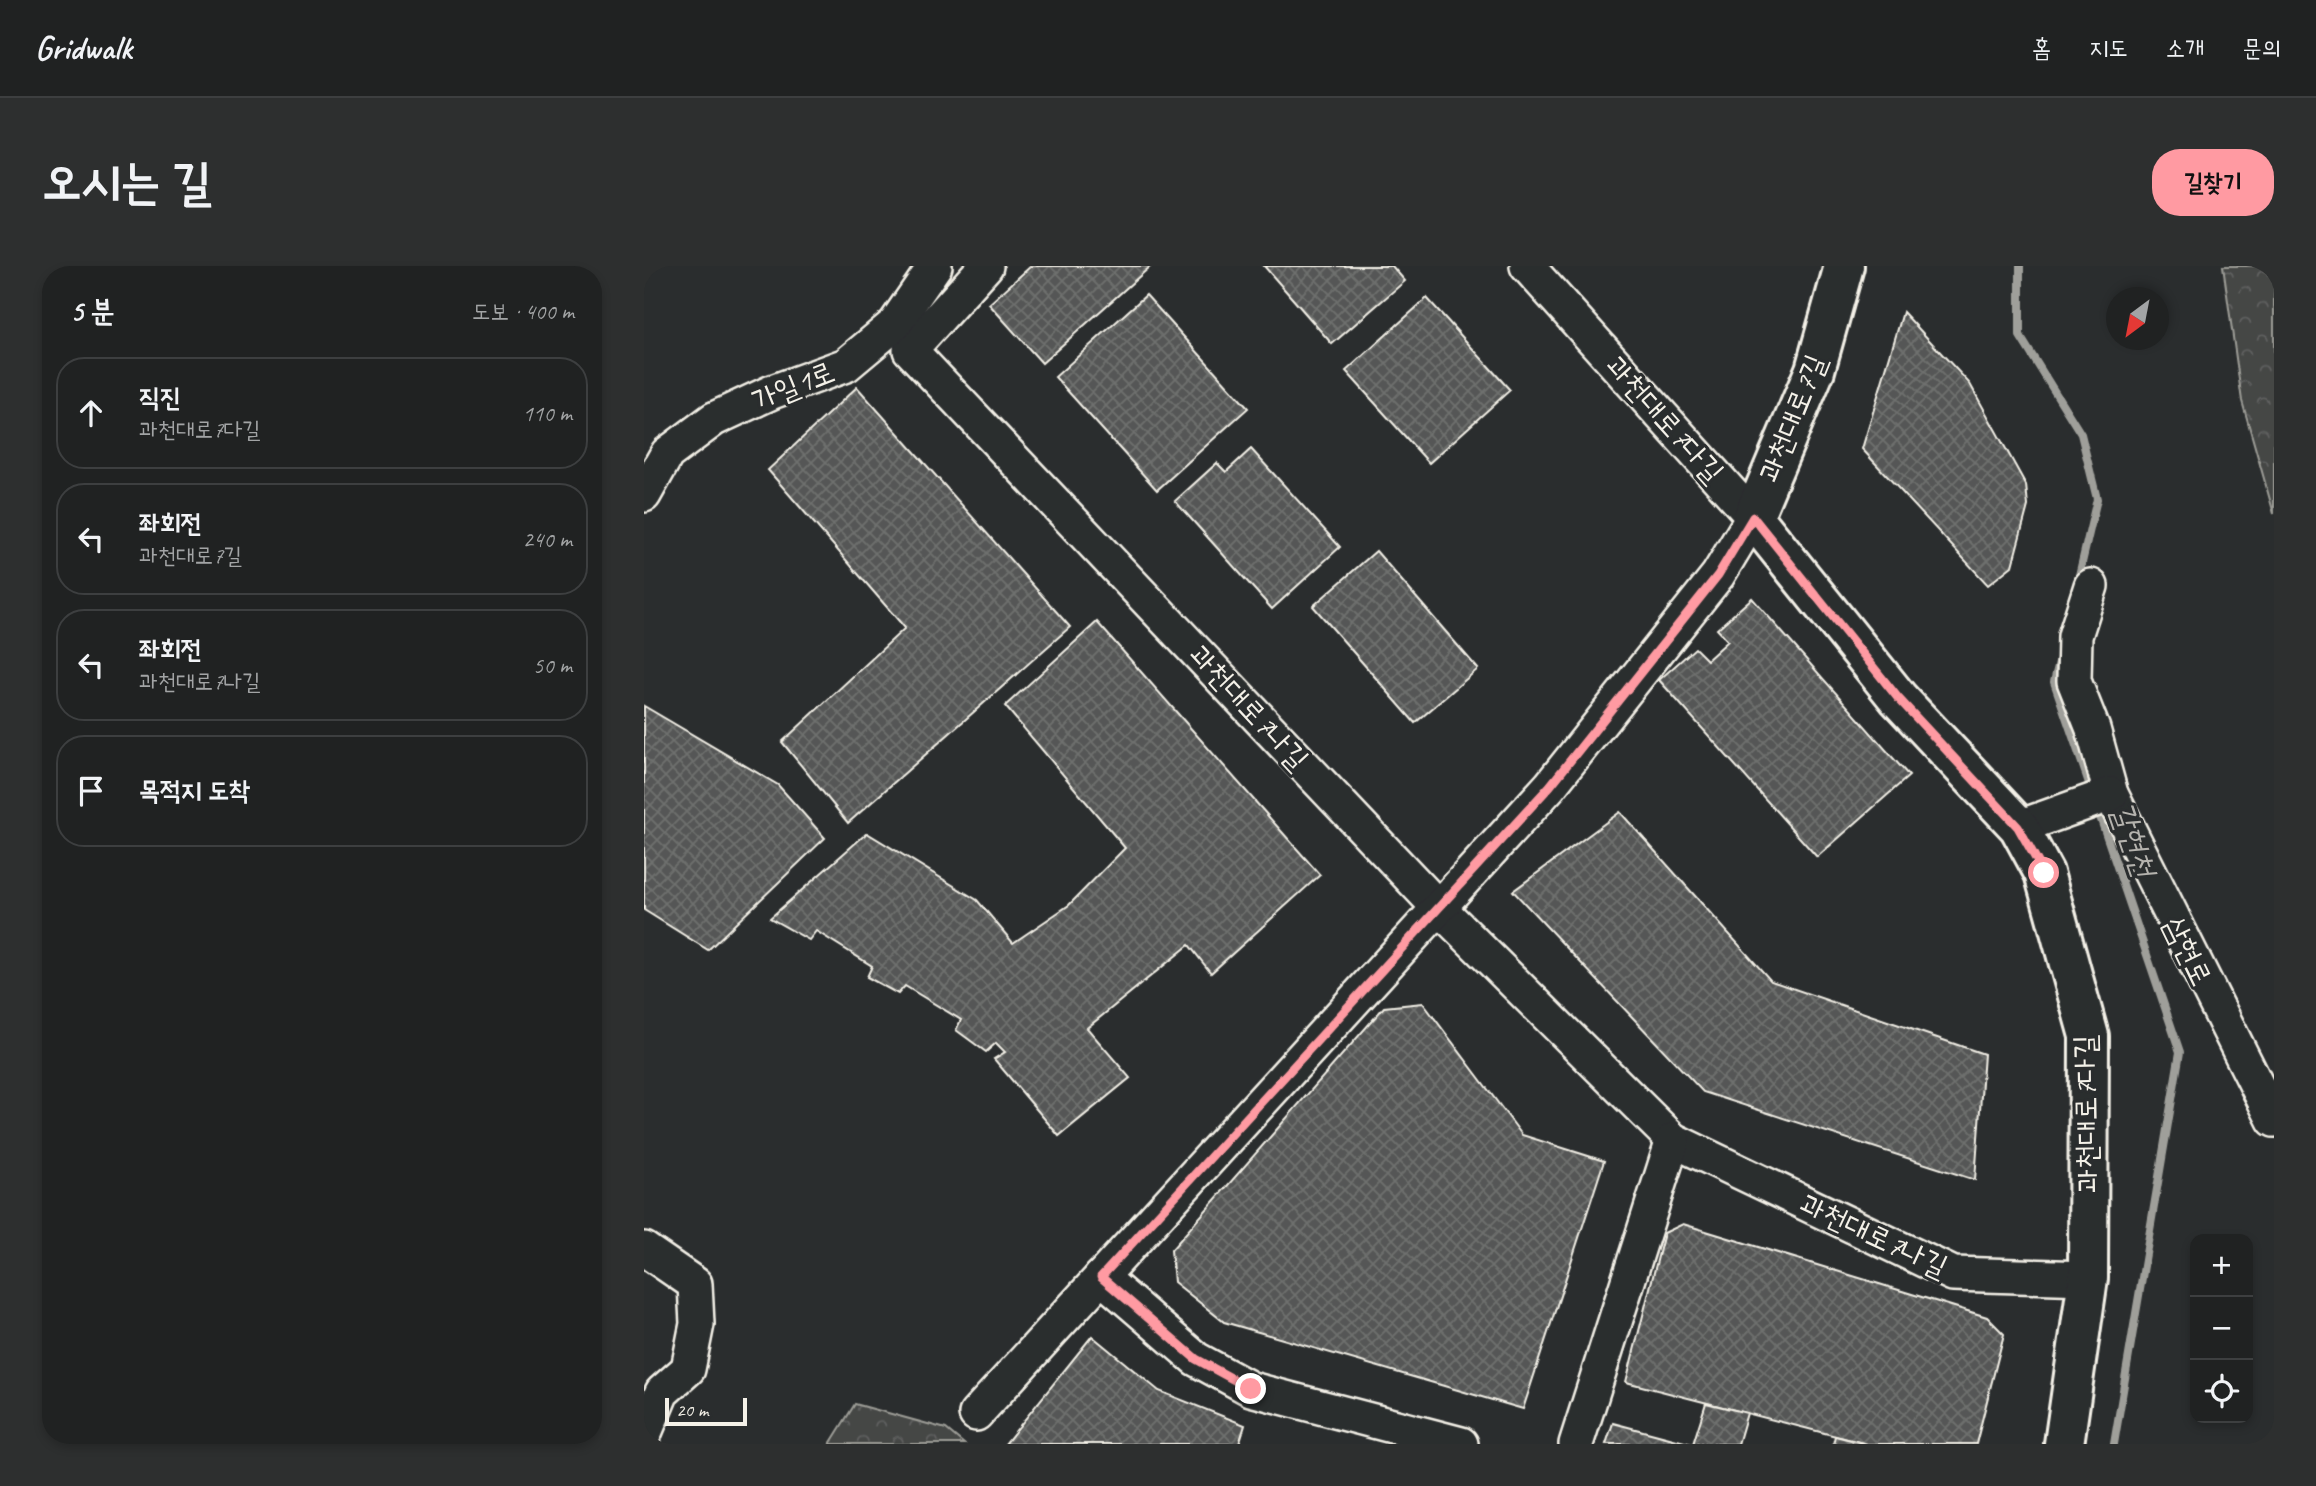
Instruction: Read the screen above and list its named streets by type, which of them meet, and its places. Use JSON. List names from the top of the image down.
{
  "streets": {
    "street": [
      "가일1로",
      "과천대로7길",
      "과천대로7다길",
      "과천대로7나길",
      "삼현로"
    ]
  },
  "crossings": [
    ["과천대로7길", "과천대로7다길"],
    ["과천대로7길", "과천대로7나길"],
    ["과천대로7다길", "과천대로7나길"]
  ],
  "water": ["갈현천"],
  "scale_bar": "20 m",
  "north": "bottom left",
  "page": {
    "header": "Gridwalk",
    "nav": [
      "홈",
      "지도",
      "소개",
      "문의"
    ],
    "buttons": "길찾기",
    "title": "오시는 길",
    "heading": ["5 분", "도보 · 400 m"],
    "list": [
      ["직진", "과천대로7다길", "110 m"],
      ["좌회전", "과천대로7길", "240 m"],
      ["좌회전", "과천대로7나길", "50 m"],
      "목적지 도착"
    ],
    "map_buttons": ["+", "−"],
    "scale": "20 m"
  }
}
